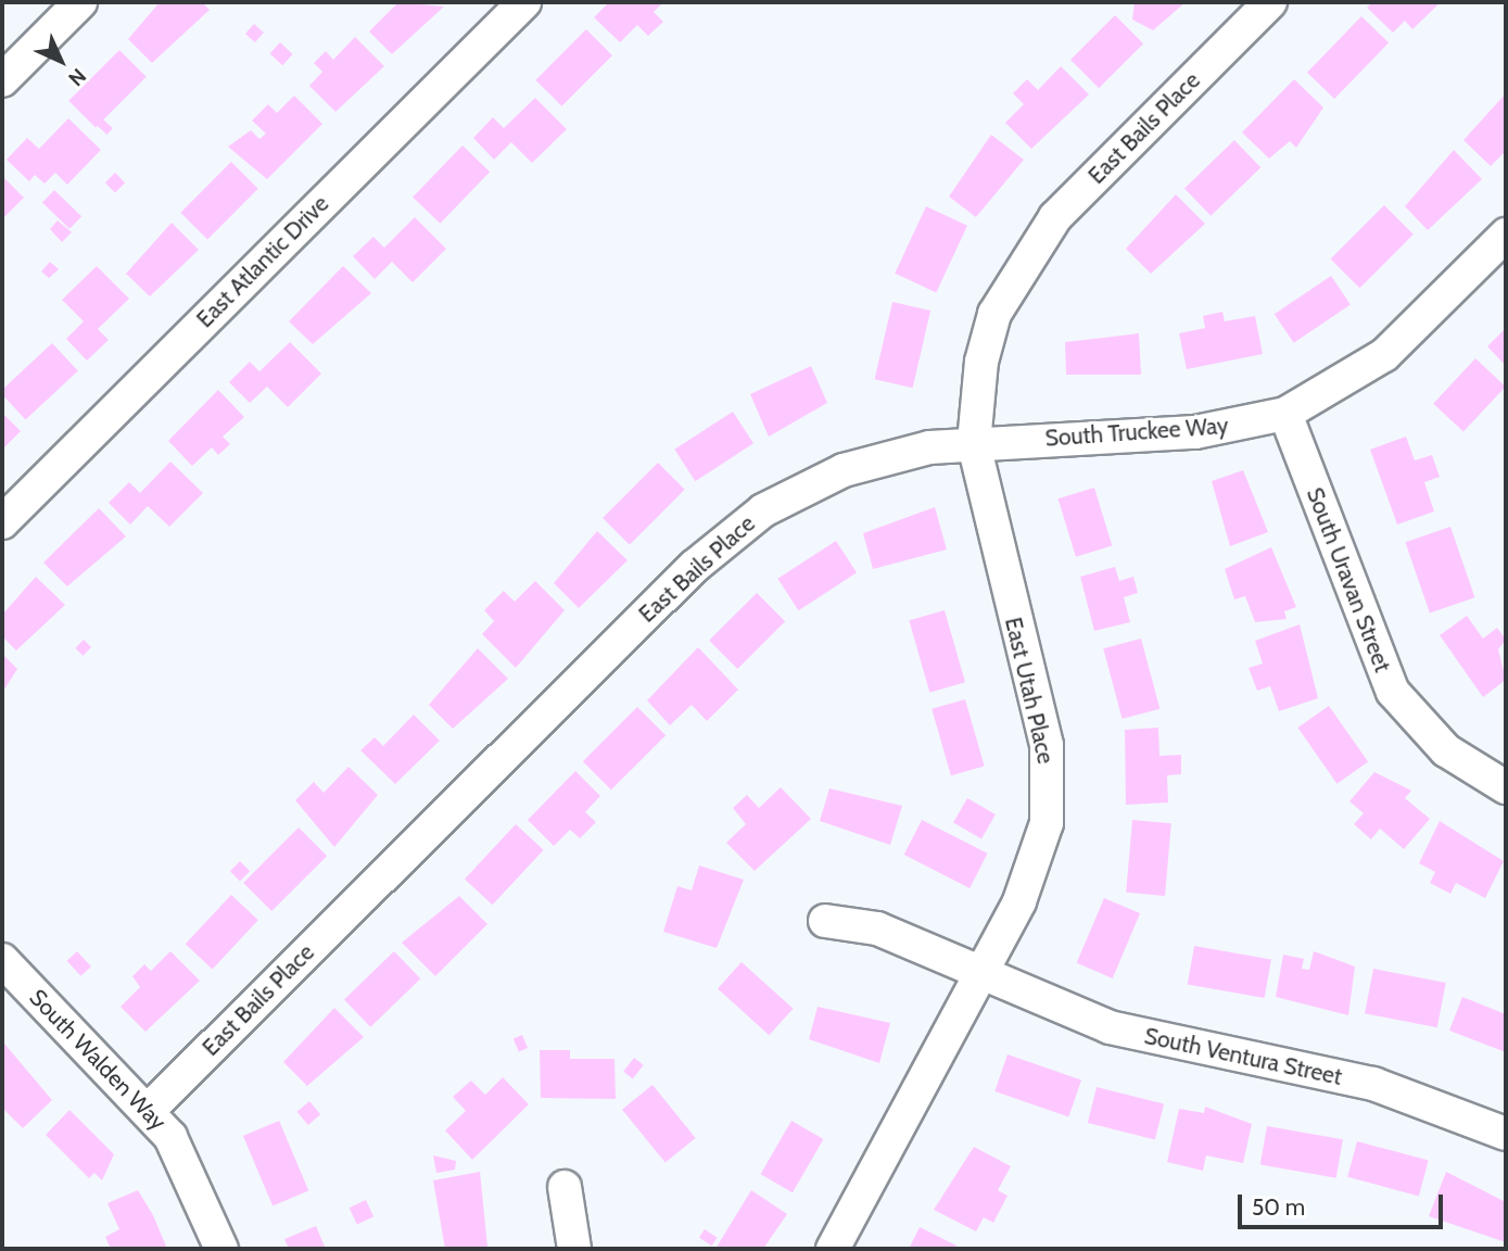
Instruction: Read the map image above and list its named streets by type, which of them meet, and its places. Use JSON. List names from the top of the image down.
{
  "streets": {
    "street": [
      "East Bails Place",
      "East Atlantic Drive",
      "South Truckee Way",
      "South Uravan Street",
      "East Utah Place",
      "South Ventura Street",
      "South Walden Way"
    ]
  },
  "crossings": [
    ["East Bails Place", "South Truckee Way"],
    ["East Bails Place", "East Utah Place"],
    ["East Bails Place", "South Walden Way"],
    ["South Truckee Way", "South Uravan Street"],
    ["South Truckee Way", "East Utah Place"],
    ["East Utah Place", "South Ventura Street"]
  ],
  "scale_bar": "50 m",
  "north": "bottom right"
}
